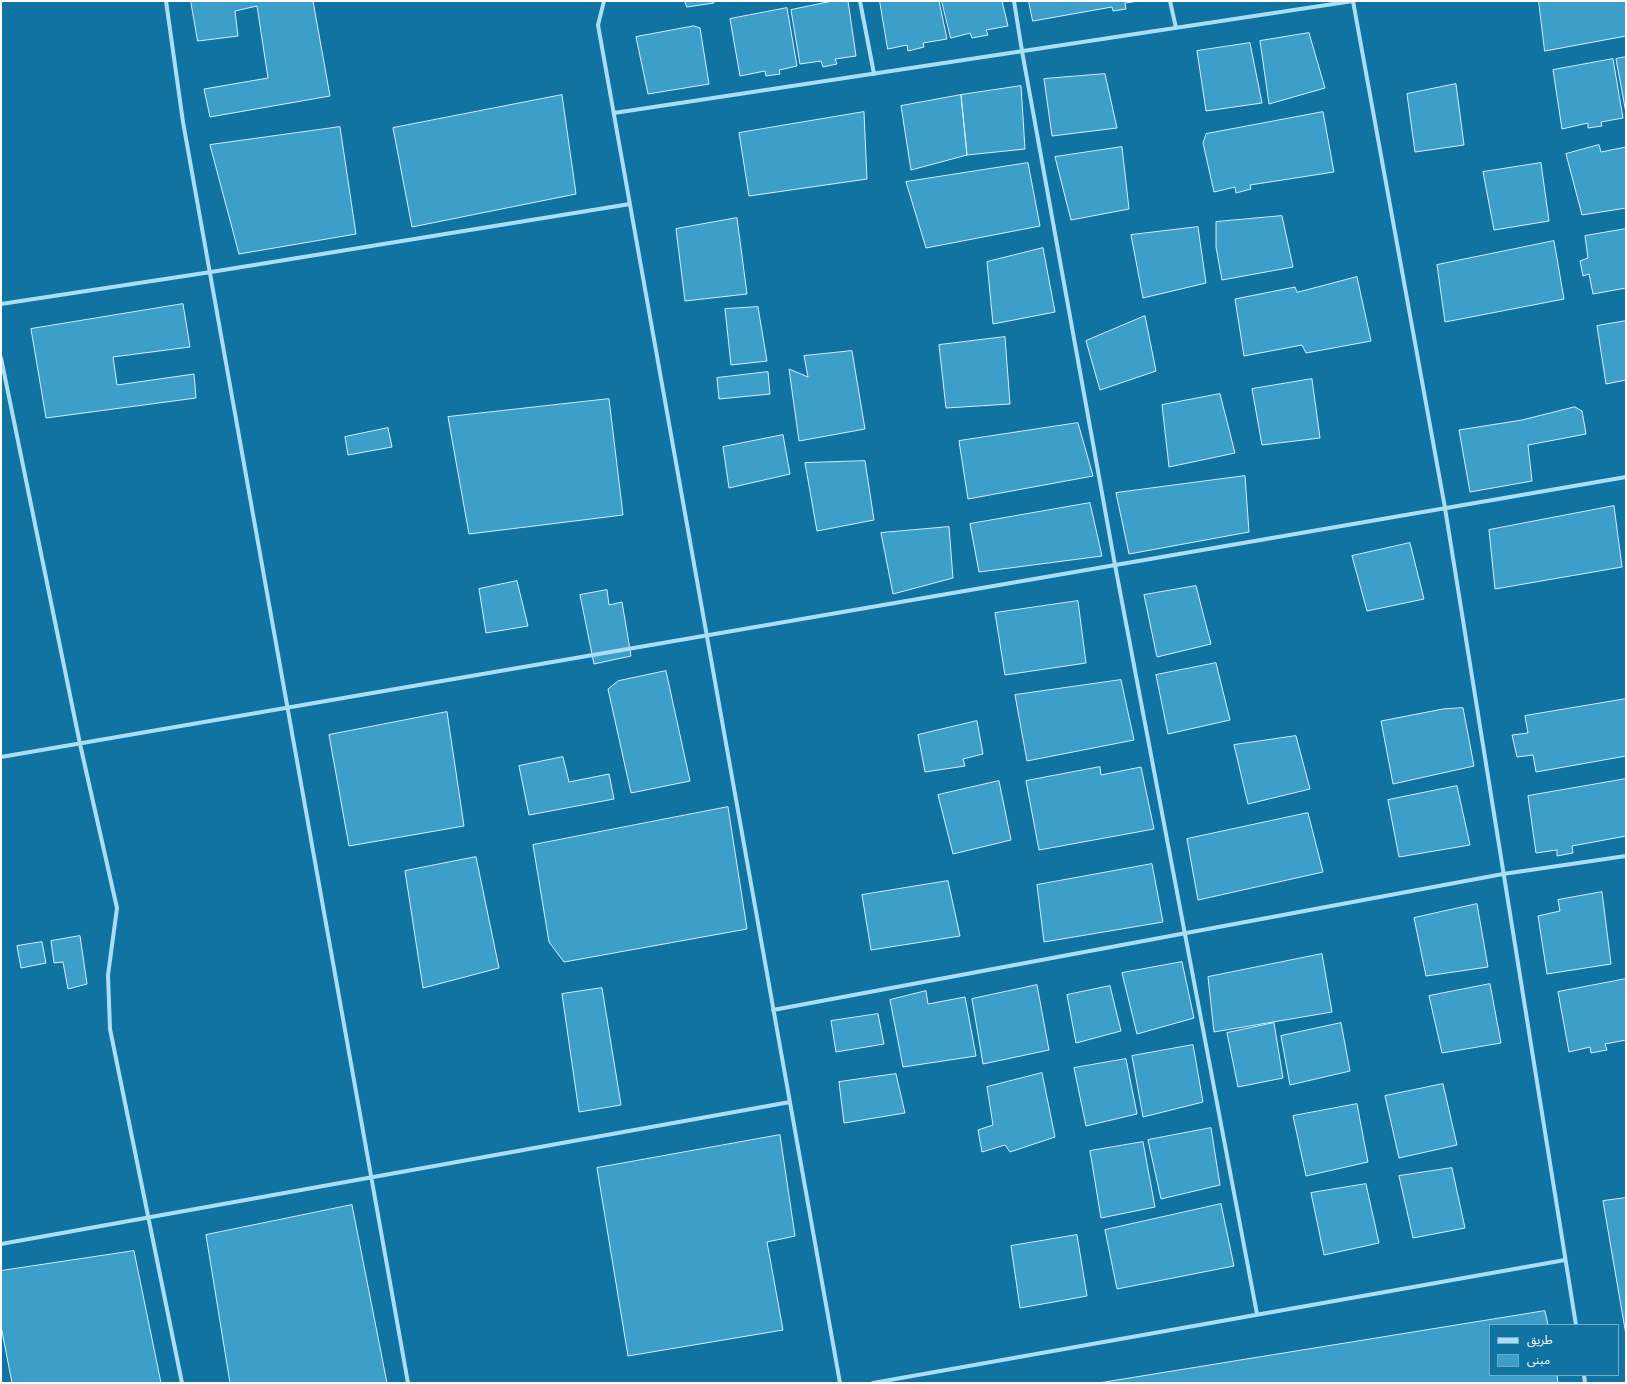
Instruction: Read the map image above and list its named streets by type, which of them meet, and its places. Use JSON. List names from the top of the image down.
{
  "legend": ["طريق", "مبنى"]
}
